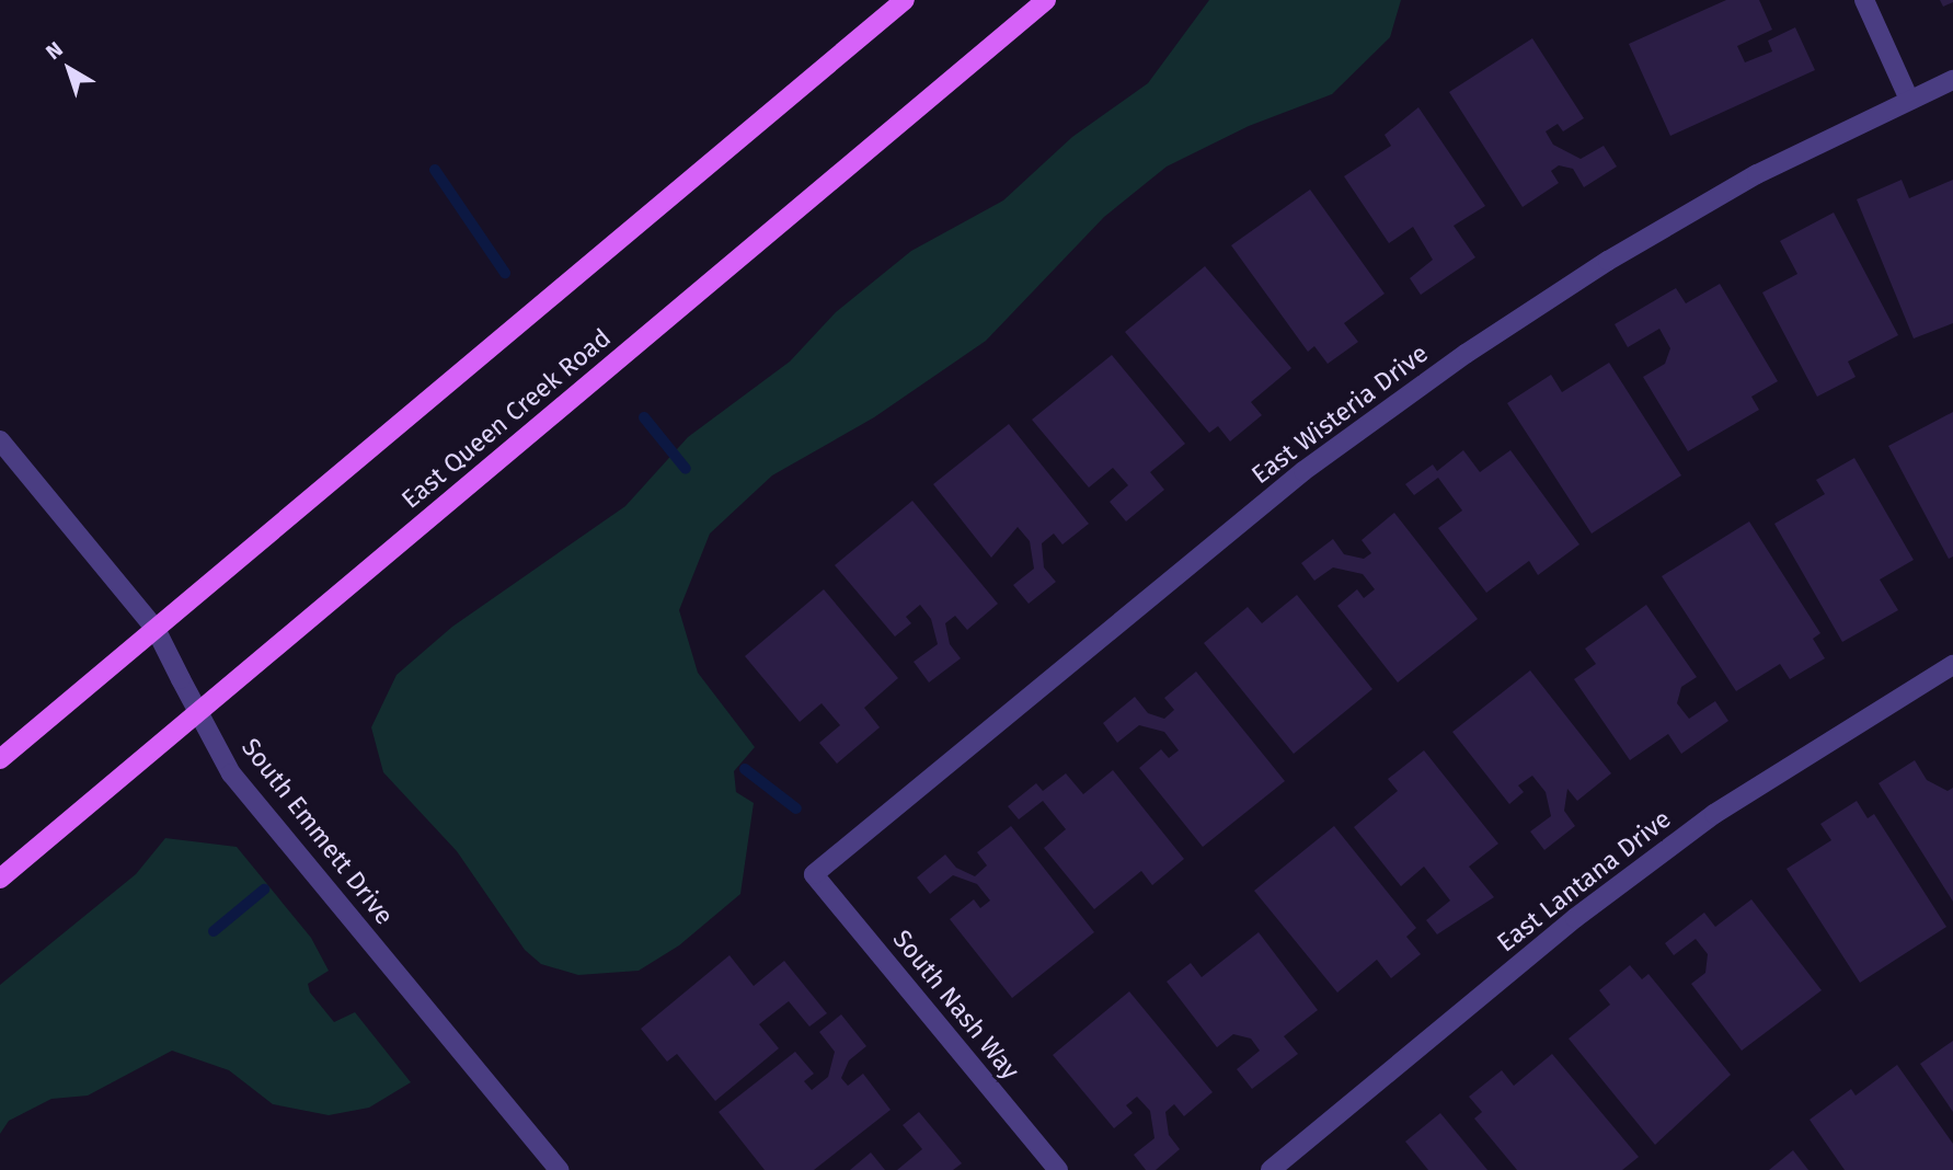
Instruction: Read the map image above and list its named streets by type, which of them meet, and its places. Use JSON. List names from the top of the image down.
{
  "streets": {
    "main road": ["East Queen Creek Road"],
    "street": [
      "East Wisteria Drive",
      "South Emmett Drive",
      "East Lantana Drive",
      "South Nash Way"
    ]
  },
  "crossings": [
    ["East Wisteria Drive", "South Nash Way"],
    ["East Queen Creek Road", "South Emmett Drive"]
  ],
  "north": "top left"
}
